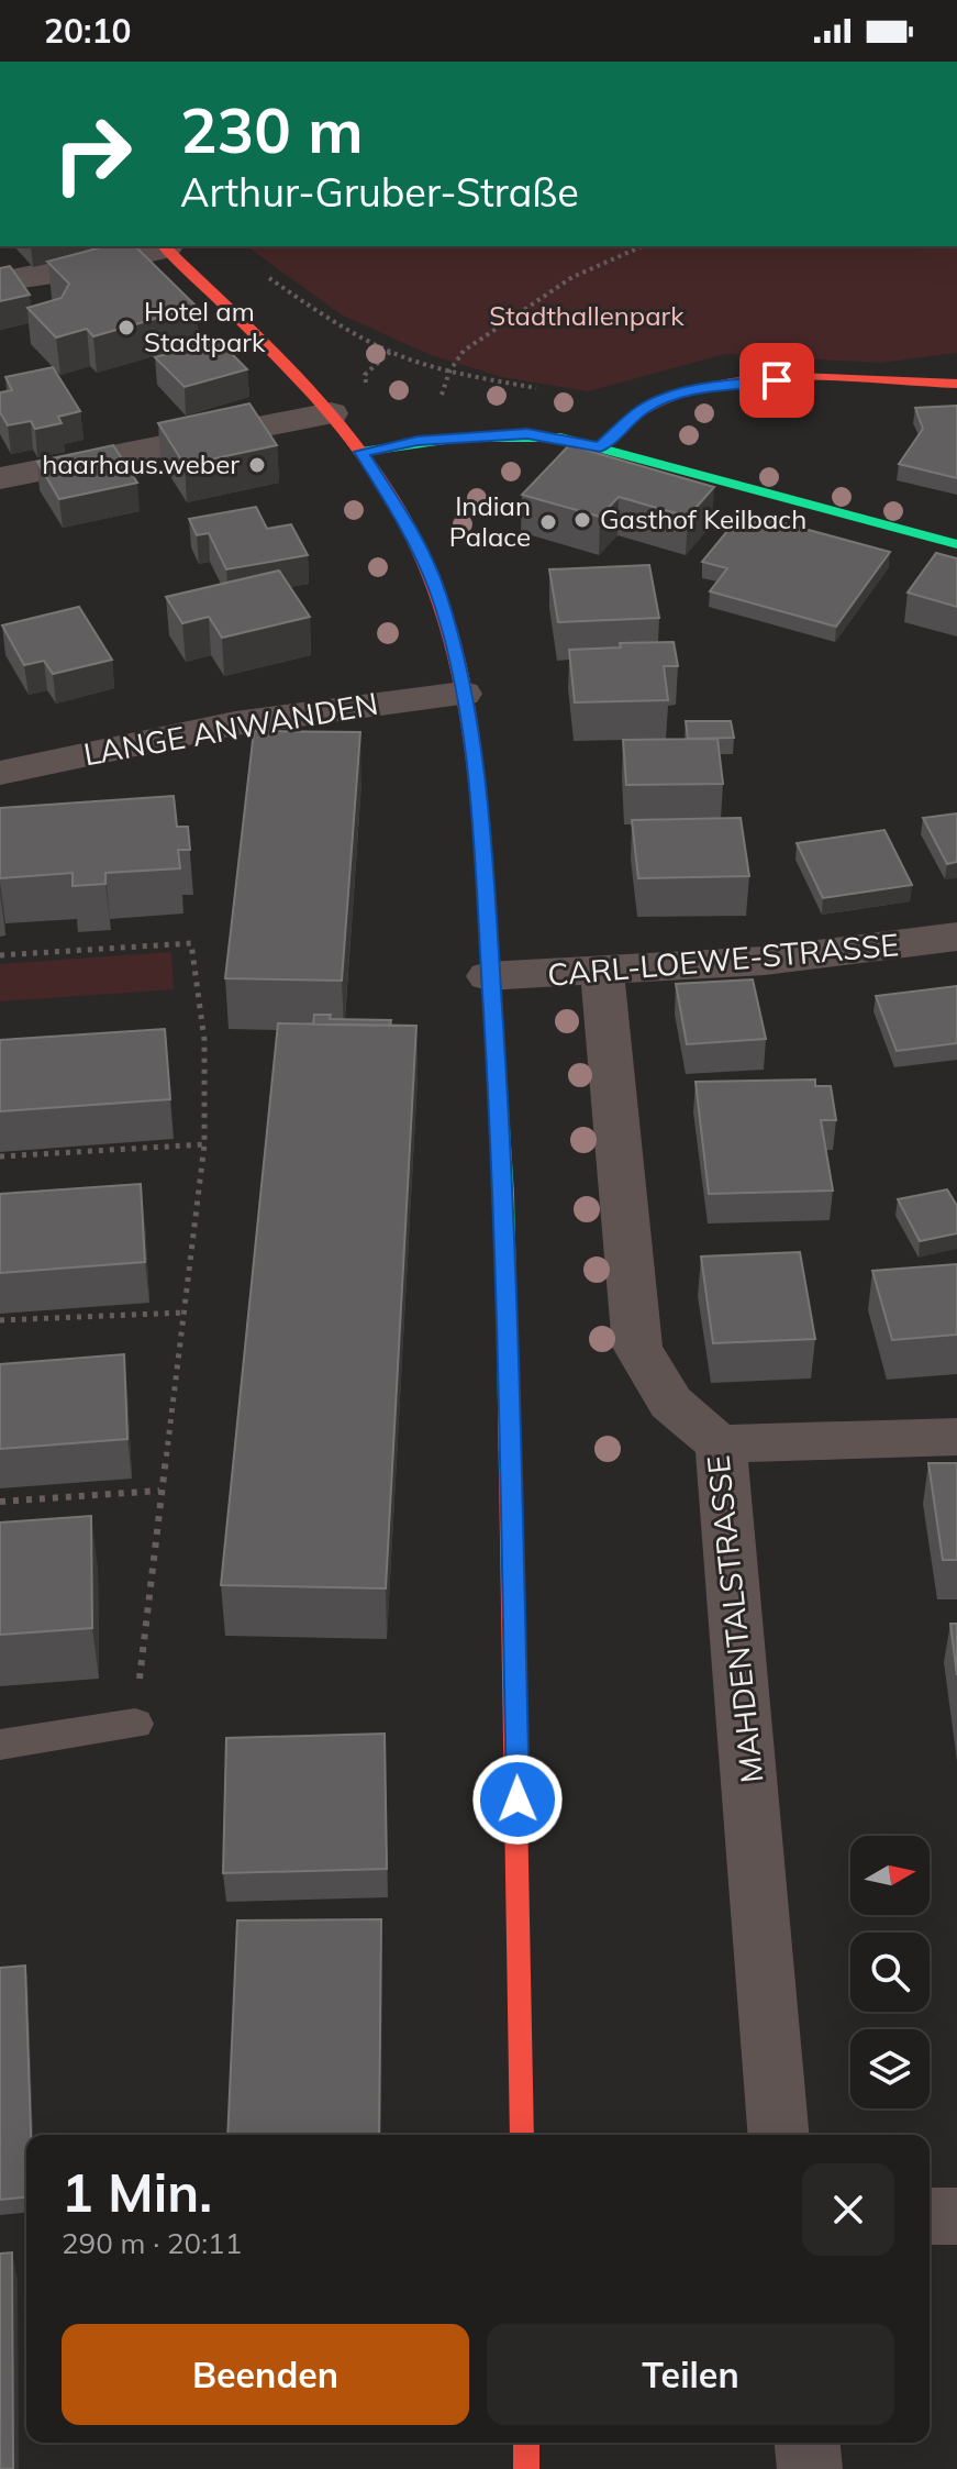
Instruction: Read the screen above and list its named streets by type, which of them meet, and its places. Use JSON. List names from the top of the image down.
{
  "streets": {
    "street": ["LANGE ANWANDEN", "CARL-LOEWE-STRASSE", "MAHDENTALSTRASSE"]
  },
  "crossings": [
    ["CARL-LOEWE-STRASSE", "MAHDENTALSTRASSE"]
  ],
  "parks": ["Stadthallenpark"],
  "places": [
    "Hotel am Stadtpark",
    "haarhaus.weber",
    "Gasthof Keilbach",
    "Indian Palace"
  ],
  "north": "right",
  "page": {
    "status": "20:10",
    "turn": ["230 m", "Arthur-Gruber-Straße"],
    "heading": ["1 Min.", "290 m · 20:11"],
    "buttons": ["Beenden", "Teilen"]
  }
}
